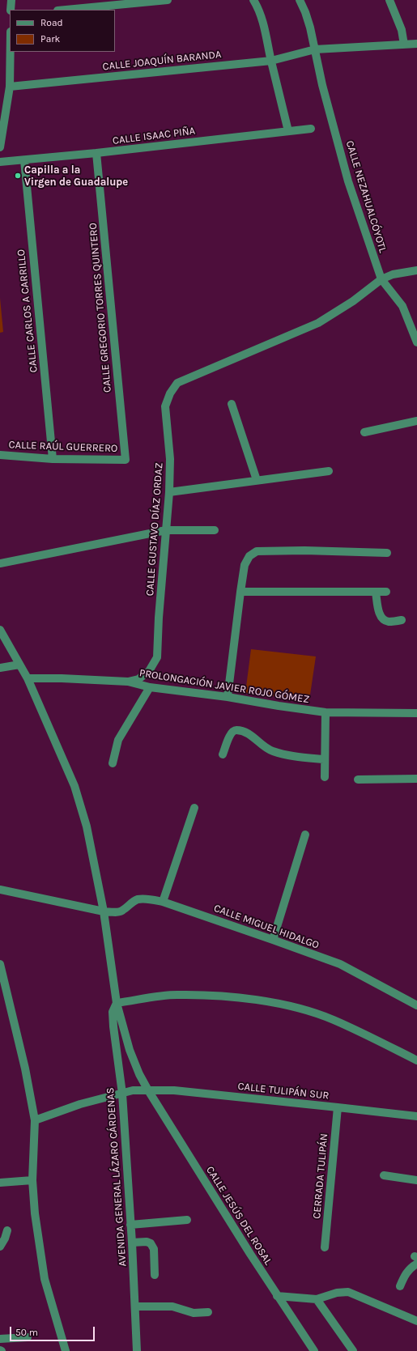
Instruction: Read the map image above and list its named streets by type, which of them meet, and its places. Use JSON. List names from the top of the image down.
{
  "streets": {
    "street": [
      "CALLE JOAQUÍN BARANDA",
      "CALLE ISAAC PIÑA",
      "CALLE NEZAHUALCÓYOTL",
      "CALLE GREGORIO TORRES QUINTERO",
      "CALLE CARLOS A CARRILLO",
      "CALLE RAÚL GUERRERO",
      "CALLE GUSTAVO DÍAZ ORDAZ",
      "PROLONGACIÓN JAVIER ROJO GÓMEZ",
      "CALLE MIGUEL HIDALGO",
      "CALLE TULIPÁN SUR",
      "CERRADA TULIPÁN",
      "AVENIDA GENERAL LÁZARO CÁRDENAS",
      "CALLE JESÚS DEL ROSAL"
    ]
  },
  "crossings": [
    ["CALLE JOAQUÍN BARANDA", "CALLE NEZAHUALCÓYOTL"],
    ["CALLE ISAAC PIÑA", "CALLE GREGORIO TORRES QUINTERO"],
    ["CALLE ISAAC PIÑA", "CALLE CARLOS A CARRILLO"],
    ["CALLE NEZAHUALCÓYOTL", "CALLE GUSTAVO DÍAZ ORDAZ"],
    ["CALLE GREGORIO TORRES QUINTERO", "CALLE RAÚL GUERRERO"],
    ["CALLE CARLOS A CARRILLO", "CALLE RAÚL GUERRERO"],
    ["CALLE GUSTAVO DÍAZ ORDAZ", "PROLONGACIÓN JAVIER ROJO GÓMEZ"],
    ["PROLONGACIÓN JAVIER ROJO GÓMEZ", "AVENIDA GENERAL LÁZARO CÁRDENAS"],
    ["CALLE MIGUEL HIDALGO", "AVENIDA GENERAL LÁZARO CÁRDENAS"],
    ["CALLE TULIPÁN SUR", "CERRADA TULIPÁN"],
    ["CALLE TULIPÁN SUR", "AVENIDA GENERAL LÁZARO CÁRDENAS"],
    ["CALLE TULIPÁN SUR", "CALLE JESÚS DEL ROSAL"],
    ["AVENIDA GENERAL LÁZARO CÁRDENAS", "CALLE JESÚS DEL ROSAL"]
  ],
  "places": ["Capilla a la Virgen de Guadalupe"],
  "legend": ["Road", "Park"],
  "scale_bar": "50 m"
}
